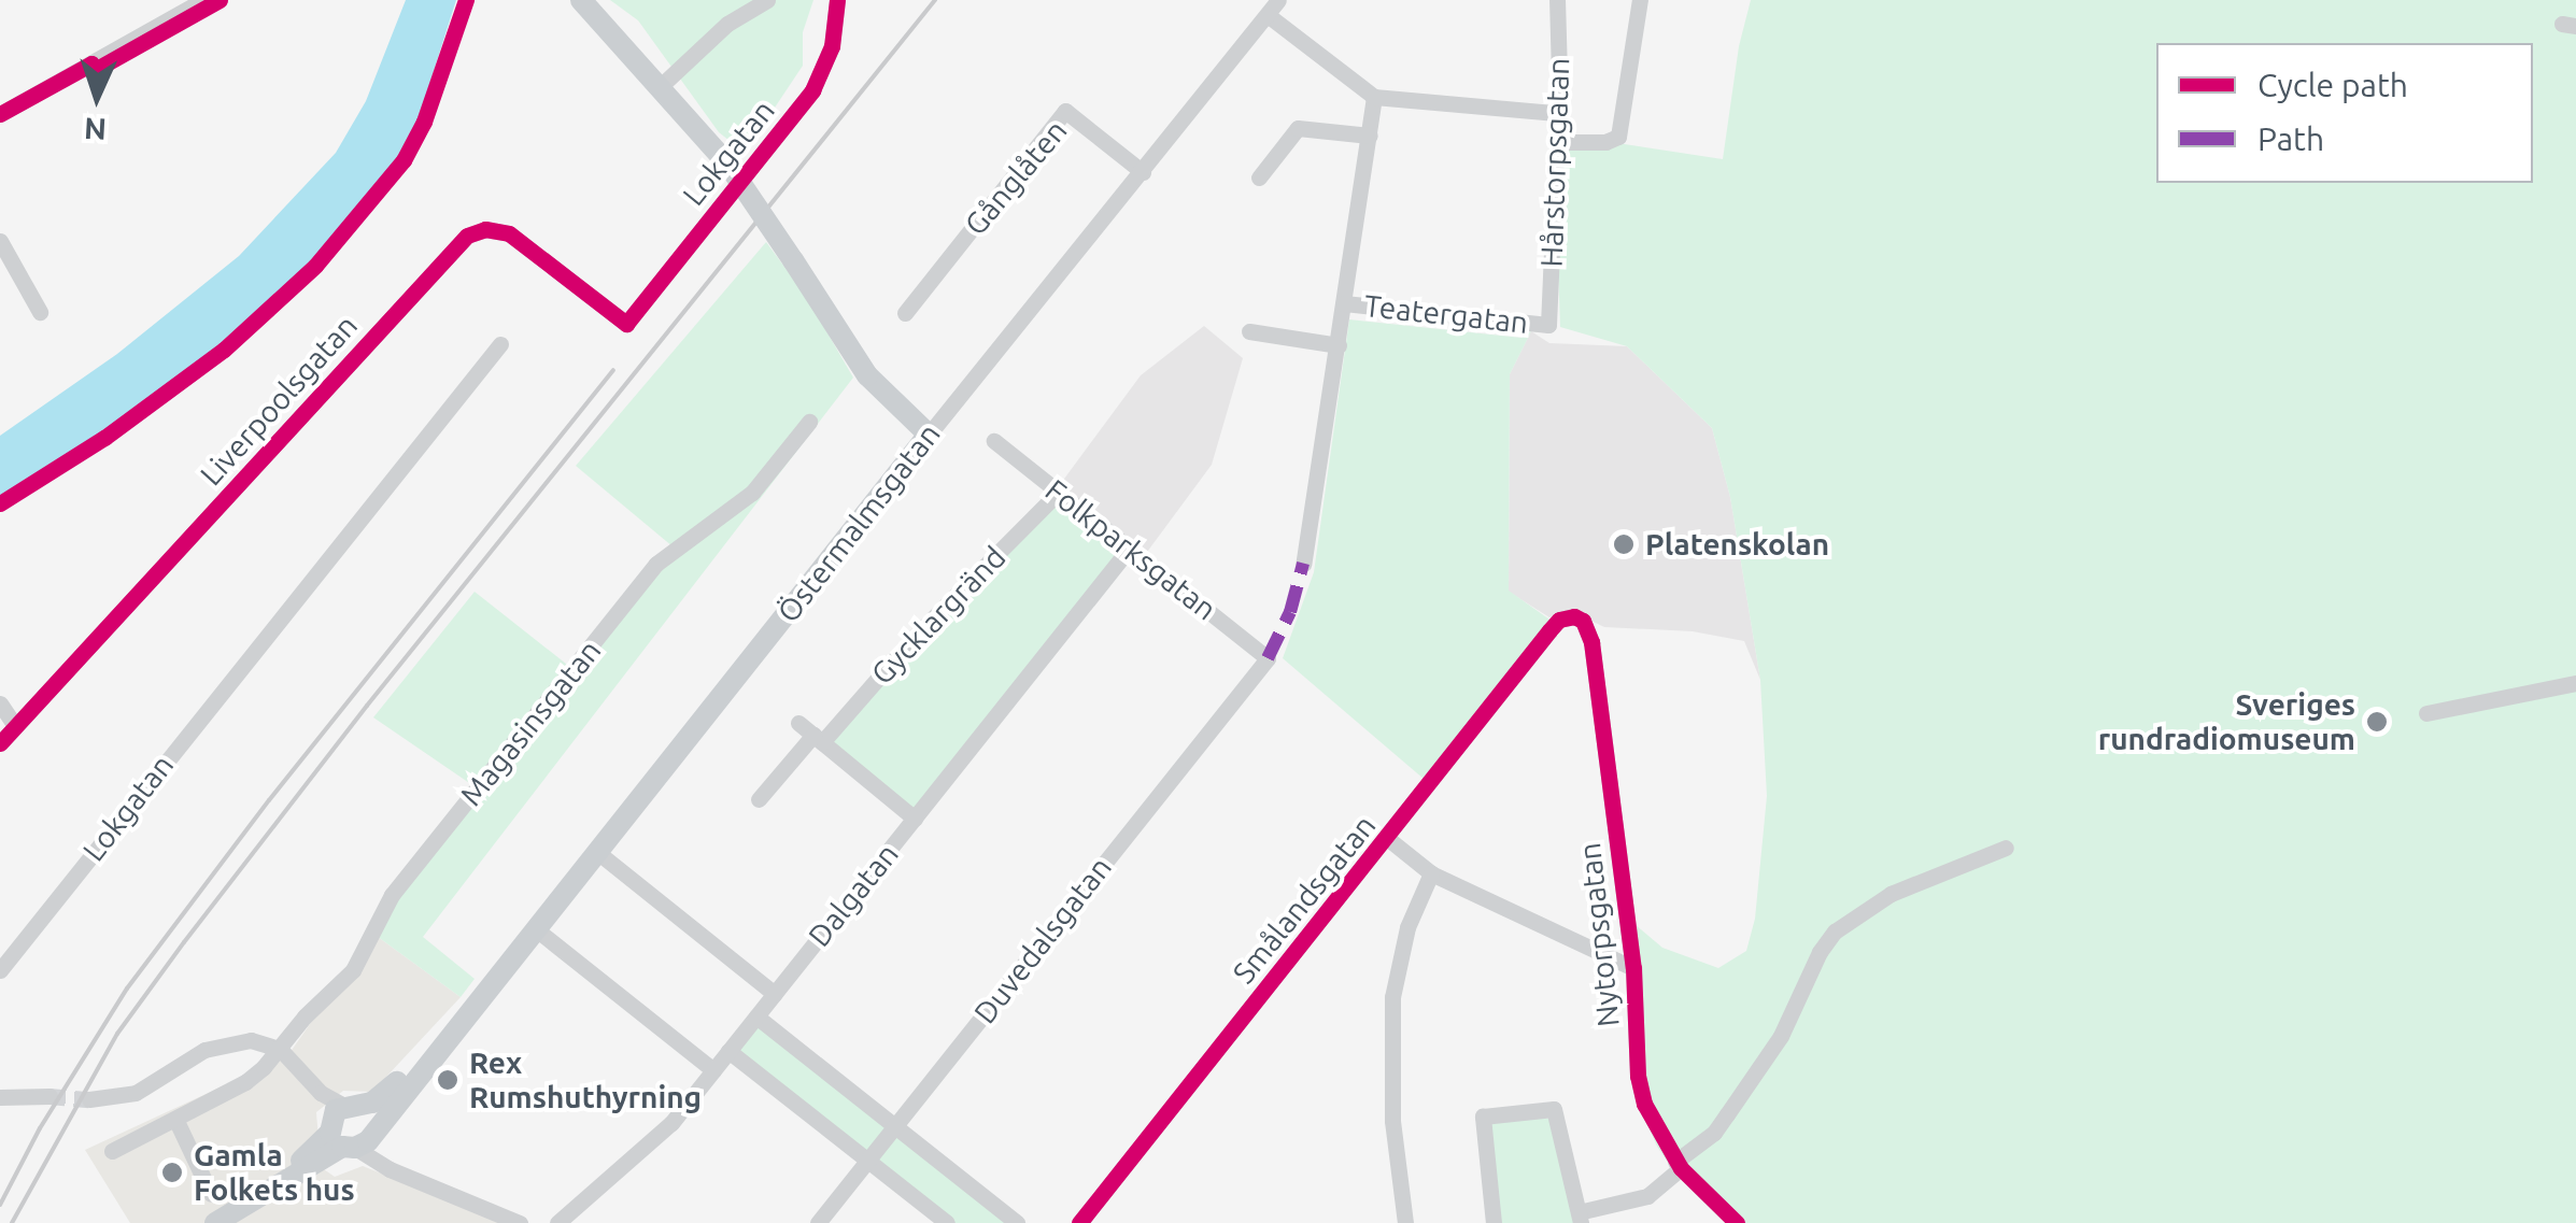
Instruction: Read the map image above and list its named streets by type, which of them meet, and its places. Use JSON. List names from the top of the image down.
{
  "streets": {
    "main road": ["Östermalmsgatan"],
    "street": [
      "Lokgatan",
      "Hårstorpsgatan",
      "Gånglåten",
      "Teatergatan",
      "Liverpoolsgatan",
      "Folkparksgatan",
      "Gycklargränd",
      "Magasinsgatan",
      "Dalgatan",
      "Smålandsgatan",
      "Nytorpsgatan",
      "Duvedalsgatan"
    ]
  },
  "crossings": [
    ["Lokgatan", "Liverpoolsgatan"],
    ["Hårstorpsgatan", "Teatergatan"],
    ["Gånglåten", "Östermalmsgatan"],
    ["Folkparksgatan", "Gycklargränd"],
    ["Folkparksgatan", "Dalgatan"],
    ["Folkparksgatan", "Duvedalsgatan"],
    ["Smålandsgatan", "Nytorpsgatan"]
  ],
  "places": [
    "Platenskolan",
    "Sveriges rundradiomuseum",
    "Rex Rumshuthyrning",
    "Gamla Folkets hus"
  ],
  "legend": ["Cycle path", "Path"],
  "north": "bottom"
}
